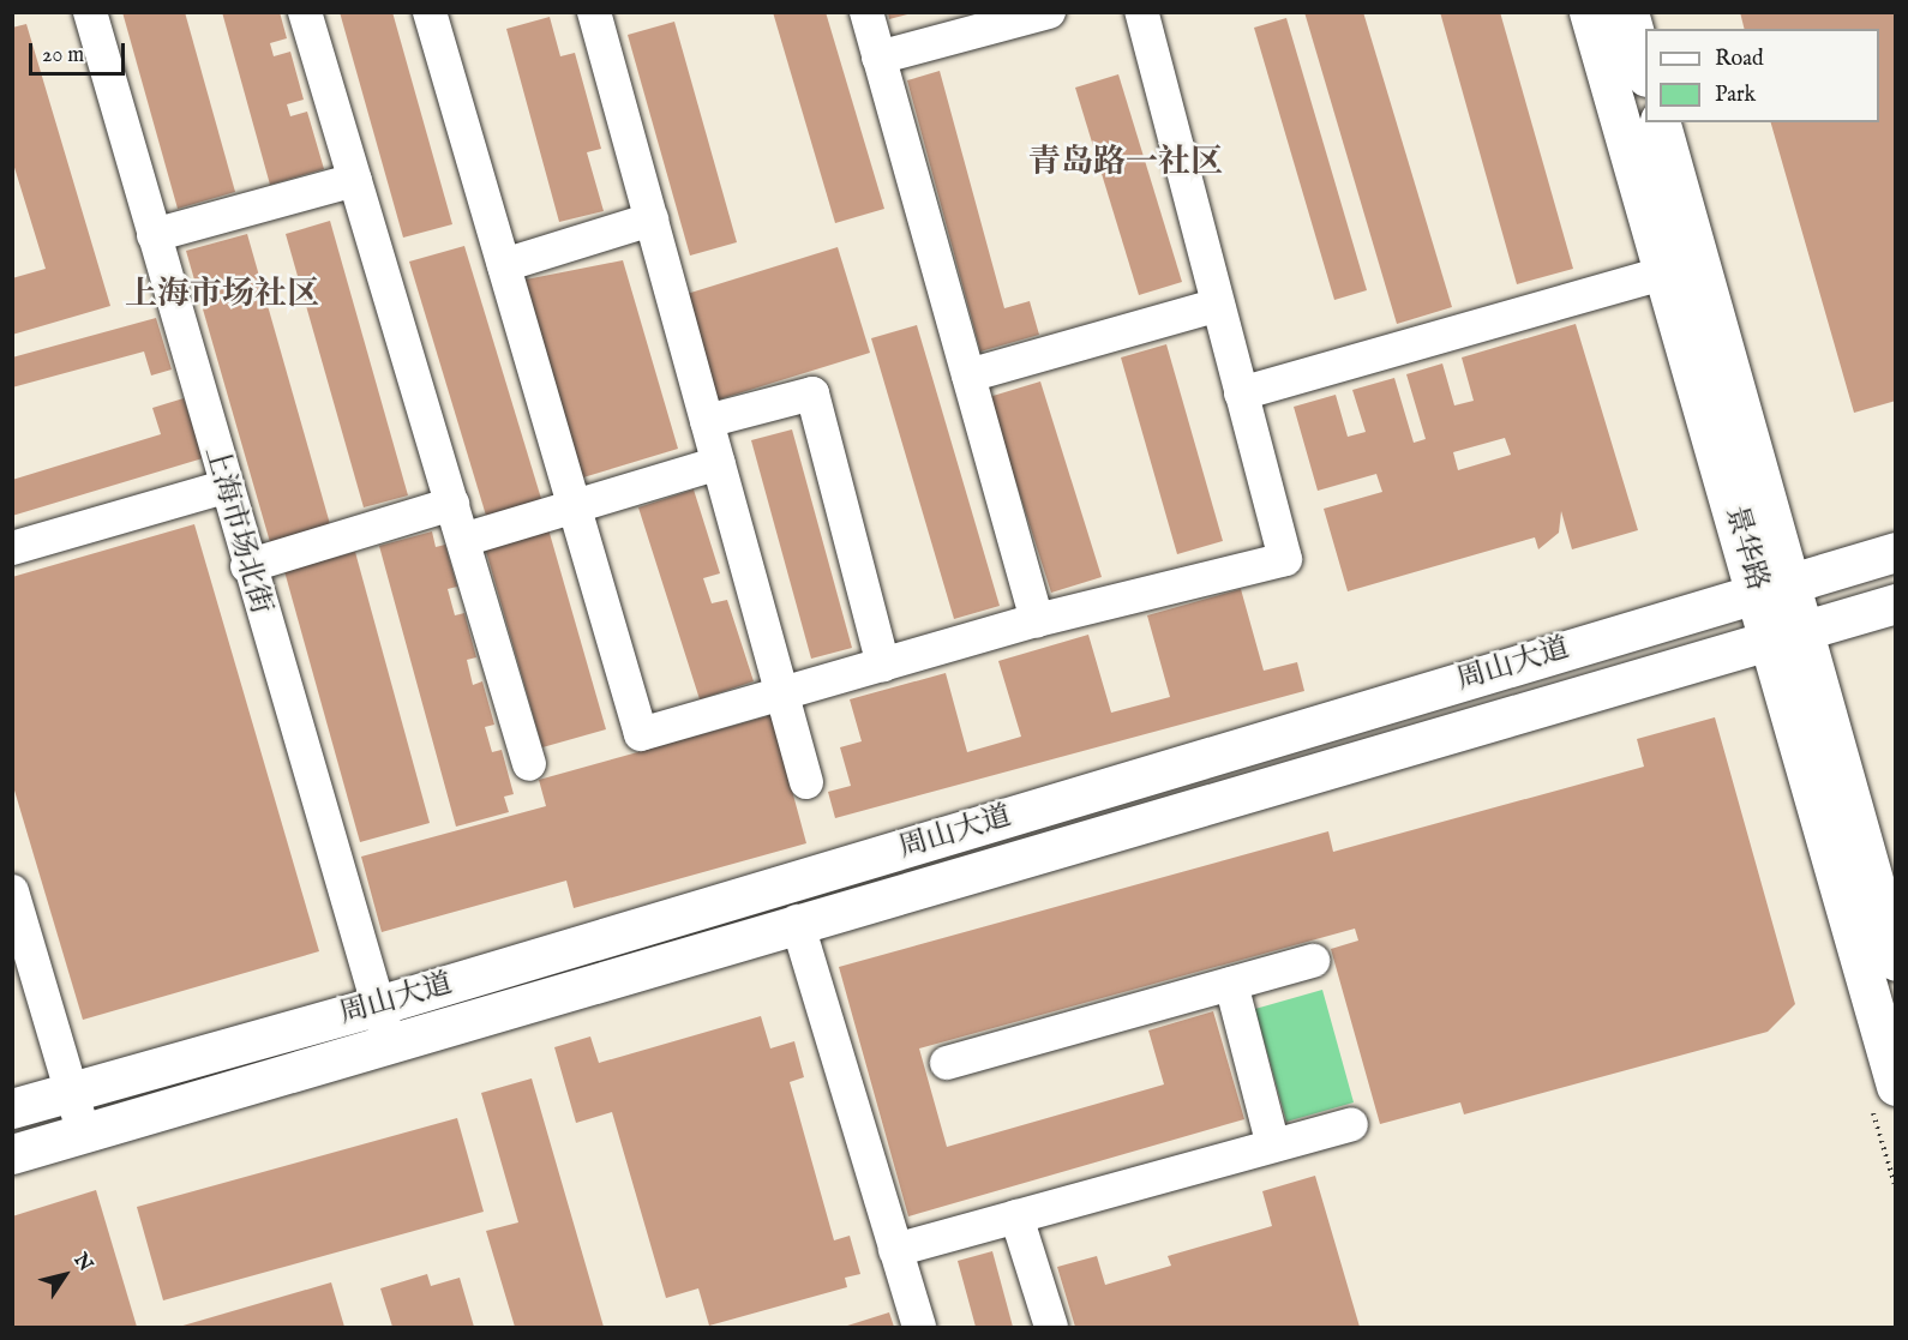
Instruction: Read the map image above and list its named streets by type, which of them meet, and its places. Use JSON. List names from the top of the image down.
{
  "streets": {
    "main road": ["景华路", "周山大道"],
    "street": ["上海市场北街"]
  },
  "crossings": [
    ["上海市场北街", "周山大道"],
    ["景华路", "周山大道"]
  ],
  "districts": ["青岛路一社区", "上海市场社区"],
  "legend": ["Road", "Park"],
  "scale_bar": "20 m",
  "north": "top right"
}
